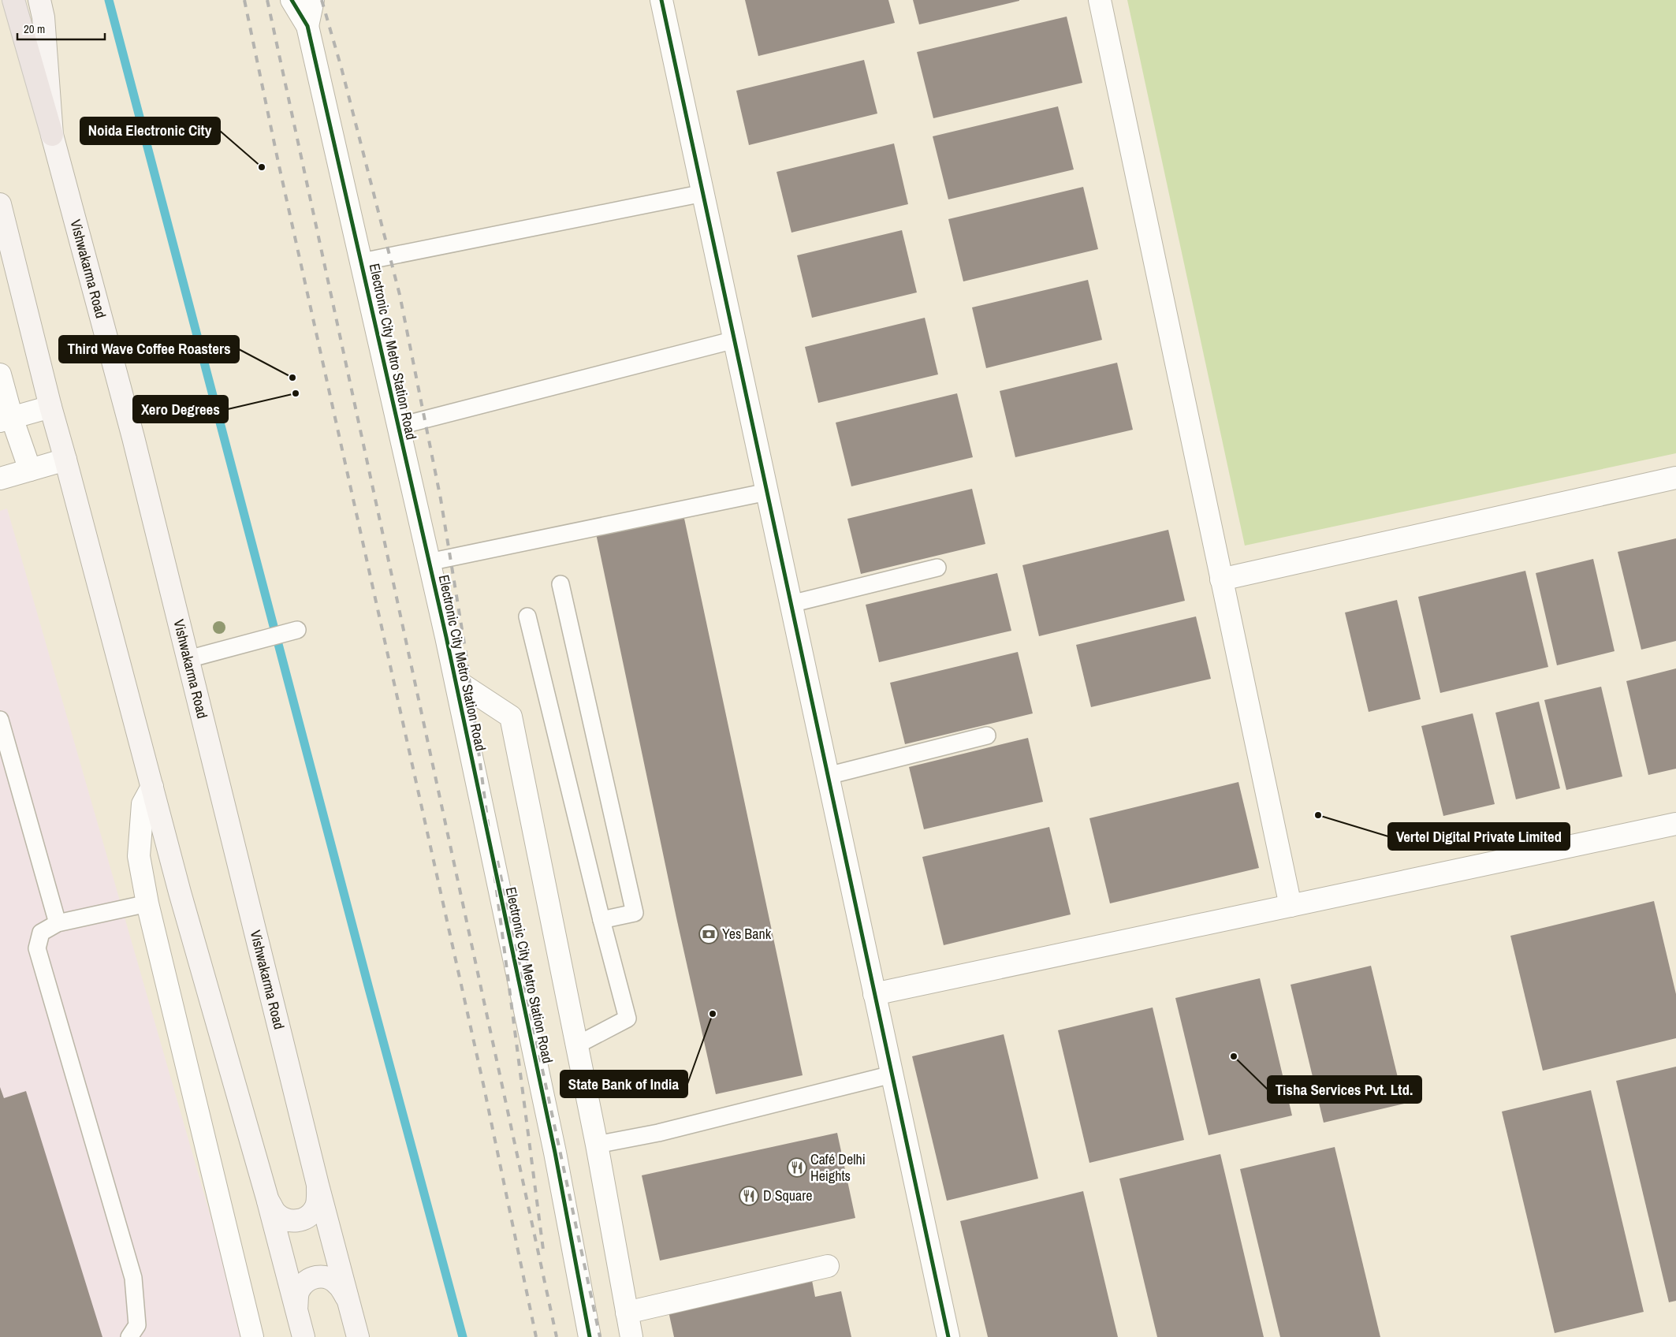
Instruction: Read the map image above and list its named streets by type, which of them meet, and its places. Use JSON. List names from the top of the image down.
{
  "streets": {
    "main road": ["Vishwakarma Road"],
    "street": ["Electronic City Metro Station Road"]
  },
  "places": {
    "other": [
      "Noida Electronic City",
      "Third Wave Coffee Roasters",
      "Xero Degrees",
      "Vertel Digital Private Limited",
      "State Bank of India",
      "Tisha Services Pvt. Ltd."
    ],
    "bank": ["Yes Bank"],
    "restaurant": ["Café Delhi Heights", "D Square"]
  },
  "scale_bar": "20 m"
}
